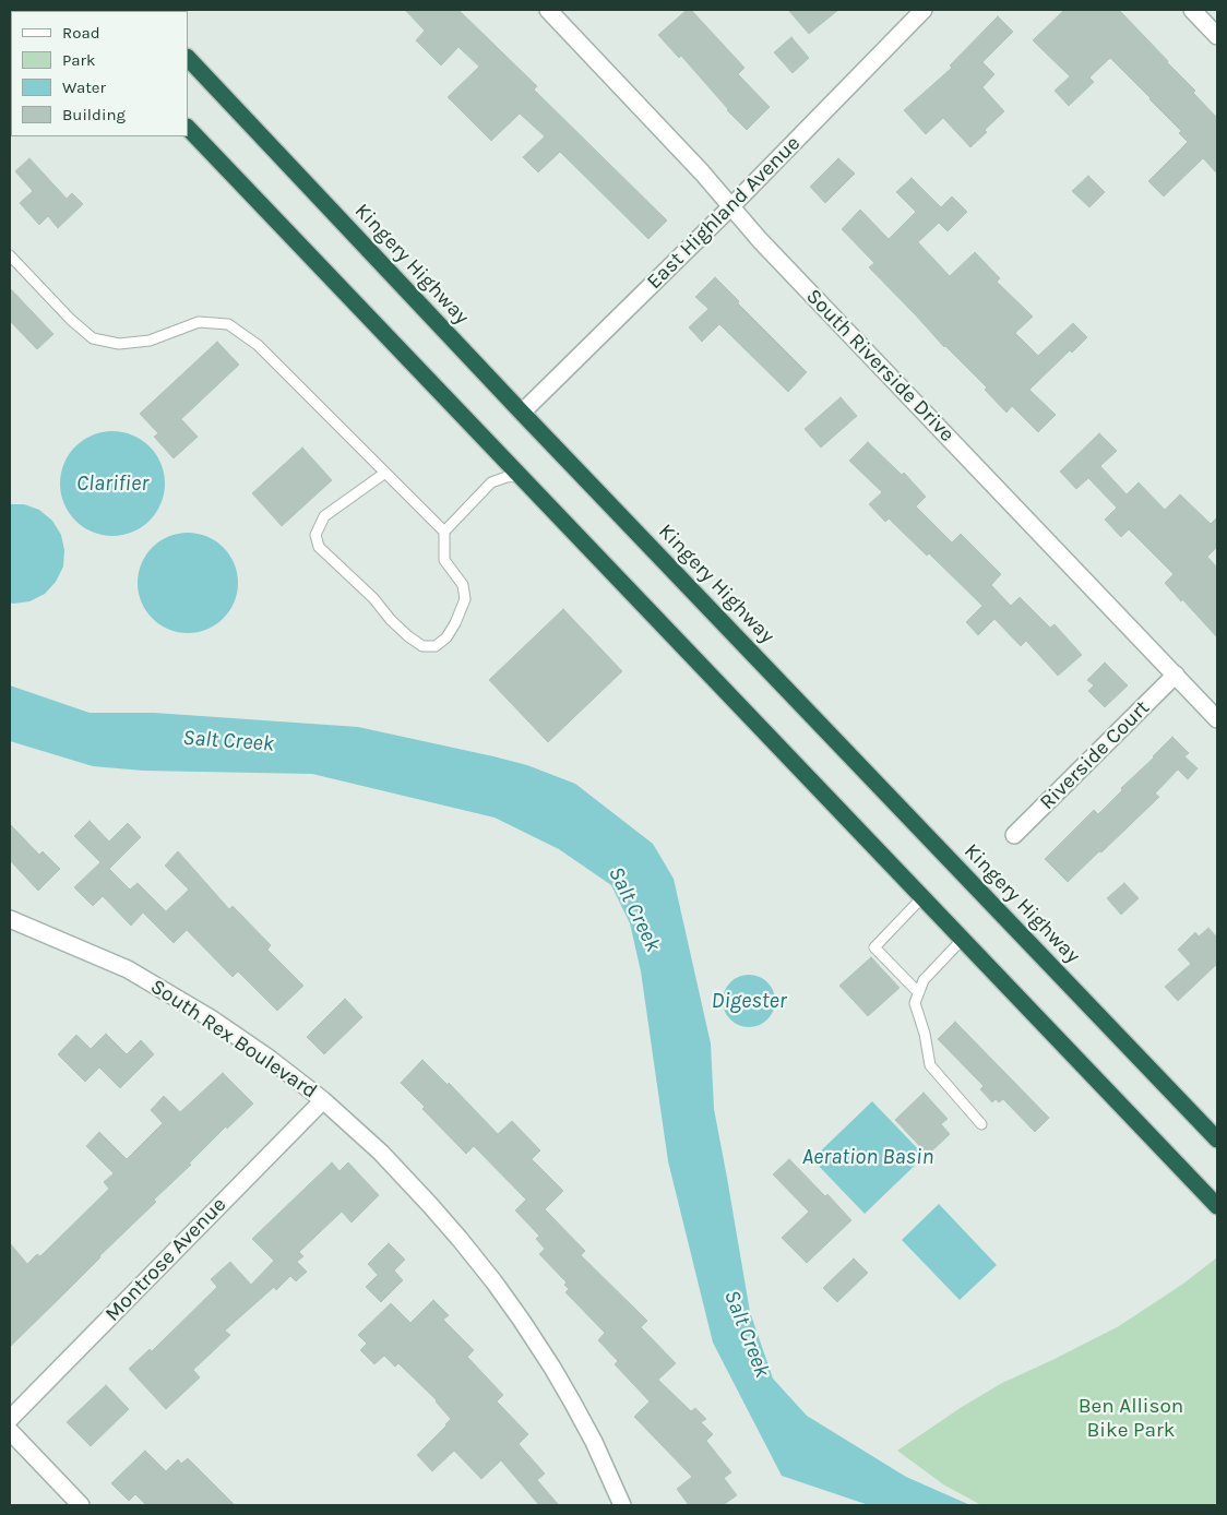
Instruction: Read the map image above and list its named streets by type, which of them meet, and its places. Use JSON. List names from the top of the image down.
{
  "streets": {
    "highway": ["Kingery Highway"],
    "street": [
      "East Highland Avenue",
      "South Riverside Drive",
      "Riverside Court",
      "South Rex Boulevard",
      "Montrose Avenue"
    ]
  },
  "crossings": [
    ["East Highland Avenue", "Kingery Highway"],
    ["East Highland Avenue", "South Riverside Drive"],
    ["South Riverside Drive", "Riverside Court"],
    ["South Rex Boulevard", "Montrose Avenue"]
  ],
  "water": [
    "Clarifier",
    "Salt Creek",
    "Digester",
    "Aeration Basin"
  ],
  "parks": ["Ben Allison Bike Park"],
  "legend": [
    "Road",
    "Park",
    "Water",
    "Building"
  ]
}
